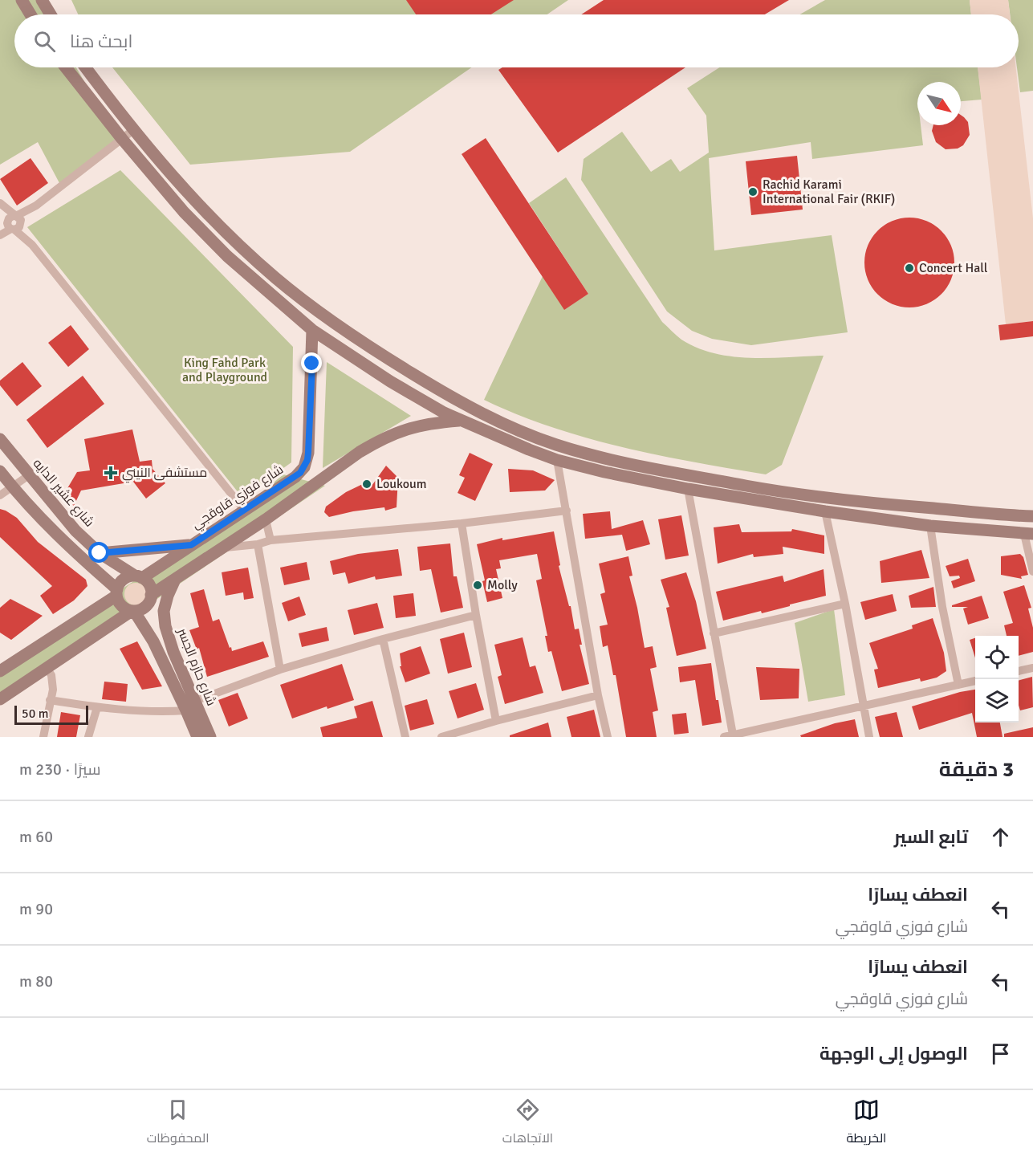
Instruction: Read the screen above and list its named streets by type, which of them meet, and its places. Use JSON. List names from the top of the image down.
{
  "streets": {
    "street": ["شارع عشير الدايه", "شارع فوزي قاوقجي", "شارع حازم الجسر"]
  },
  "crossings": [
    ["شارع عشير الدايه", "شارع فوزي قاوقجي"],
    ["شارع عشير الدايه", "شارع حازم الجسر"],
    ["شارع فوزي قاوقجي", "شارع حازم الجسر"]
  ],
  "parks": ["King Fahd Park and Playground"],
  "places": {
    "other": [
      "Rachid Karami International Fair (RKIF)",
      "Concert Hall",
      "Loukoum",
      "Molly"
    ],
    "health": ["مستشفى النيني"]
  },
  "scale_bar": "50 m",
  "north": "bottom right",
  "page": {
    "search": "ابحث هنا",
    "scale": "50 m",
    "heading": ["3 دقيقة", "سيرًا · 230 m"],
    "list": [
      ["تابع السير", "60 m"],
      ["انعطف يسارًا", "شارع فوزي قاوقجي", "90 m"],
      ["انعطف يسارًا", "شارع فوزي قاوقجي", "80 m"],
      "الوصول إلى الوجهة"
    ],
    "nav": ["الخريطة", "الاتجاهات", "المحفوظات"]
  }
}
